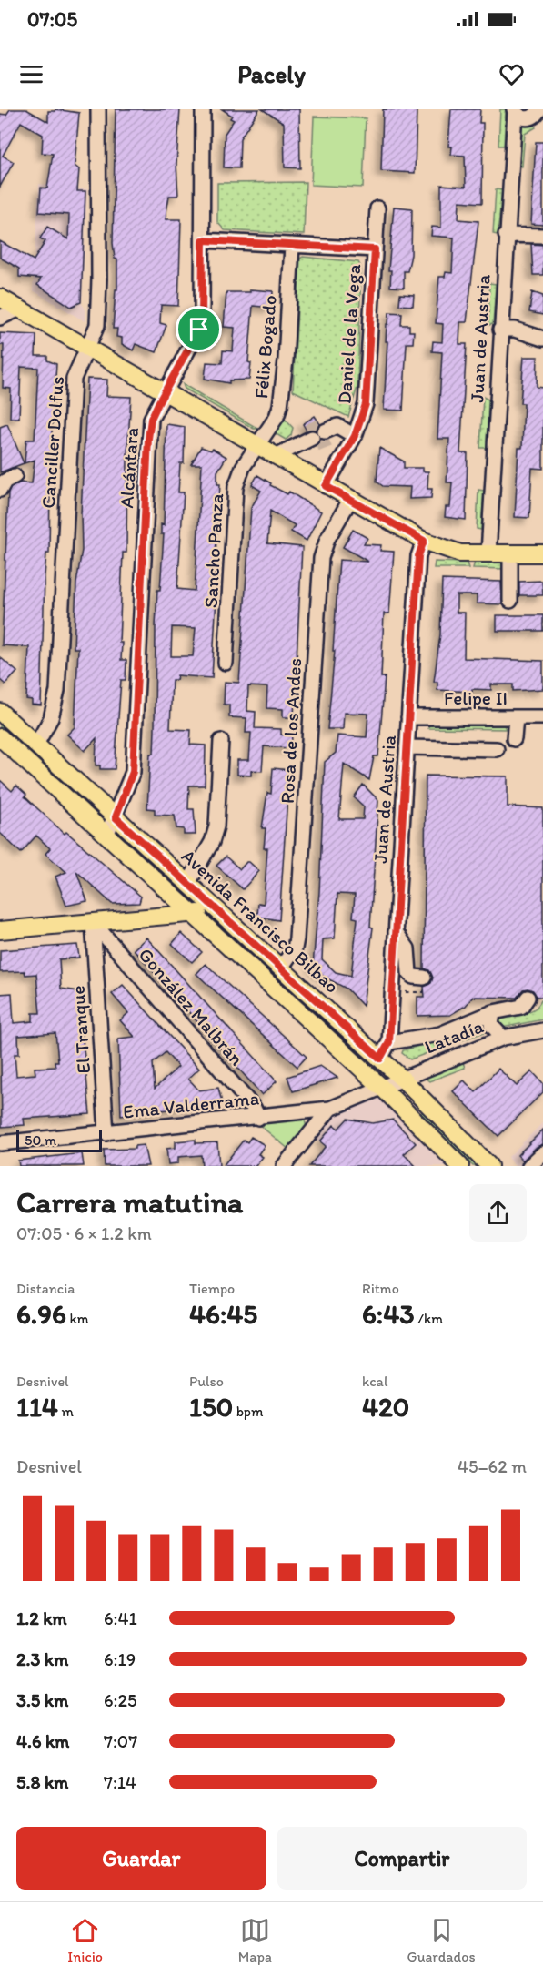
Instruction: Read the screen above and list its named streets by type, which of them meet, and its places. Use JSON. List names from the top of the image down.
{
  "streets": {
    "main road": ["Avenida Francisco Bilbao"],
    "street": [
      "Daniel de la Vega",
      "Juan de Austria",
      "Félix Bogado",
      "Canciller Dolfus",
      "Alcántara",
      "Sancho Panza",
      "Felipe II",
      "Rosa de los Andes",
      "González Malbrán",
      "El Tranque",
      "Latadía",
      "Ema Valderrama"
    ]
  },
  "crossings": [
    ["Juan de Austria", "Felipe II"],
    ["Juan de Austria", "Avenida Francisco Bilbao"],
    ["Félix Bogado", "Sancho Panza"],
    ["Canciller Dolfus", "Avenida Francisco Bilbao"],
    ["Alcántara", "Avenida Francisco Bilbao"],
    ["Rosa de los Andes", "Avenida Francisco Bilbao"],
    ["Avenida Francisco Bilbao", "Latadía"],
    ["Avenida Francisco Bilbao", "Ema Valderrama"],
    ["González Malbrán", "El Tranque"],
    ["González Malbrán", "Ema Valderrama"],
    ["El Tranque", "Ema Valderrama"],
    ["Latadía", "Ema Valderrama"]
  ],
  "scale_bar": "50 m",
  "page": {
    "status": "07:05",
    "header": "Pacely",
    "scale": "50 m",
    "heading": ["Carrera matutina", "07:05 · 6 × 1.2 km"],
    "stats": [
      ["Distancia", "6.96 km"],
      ["Tiempo", "46:45"],
      ["Ritmo", "6:43 /km"],
      ["Desnivel", "114 m"],
      ["Pulso", "150 bpm"],
      ["kcal", "420"]
    ],
    "chart": ["Desnivel", "45–62 m"],
    "list": [
      {
        "name": "1.2 km",
        "note": "6:41"
      },
      {
        "name": "2.3 km",
        "note": "6:19"
      },
      {
        "name": "3.5 km",
        "note": "6:25"
      },
      {
        "name": "4.6 km",
        "note": "7:07"
      },
      {
        "name": "5.8 km",
        "note": "7:14"
      }
    ],
    "buttons": ["Guardar", "Compartir"],
    "tabs": ["Inicio", "Mapa", "Guardados"]
  }
}
